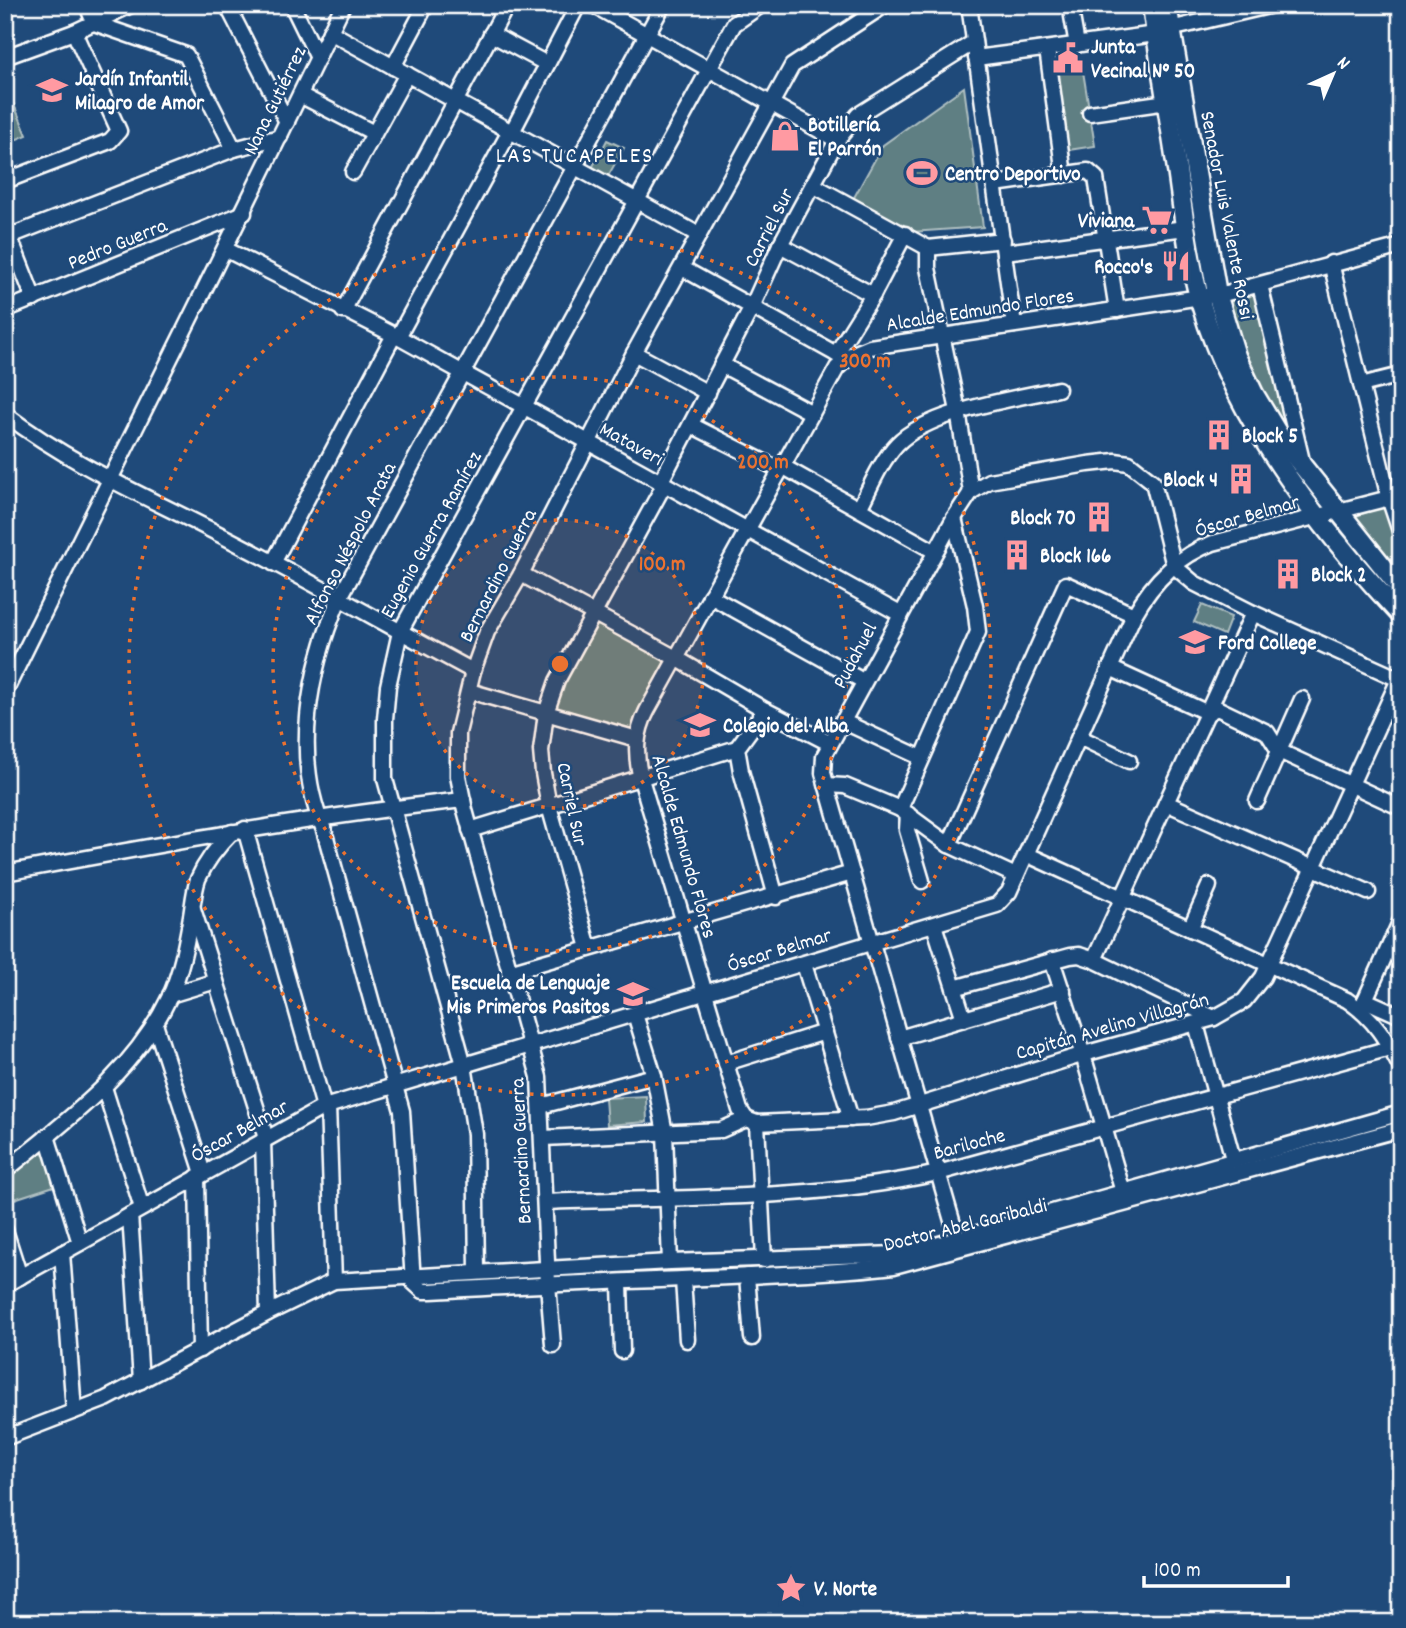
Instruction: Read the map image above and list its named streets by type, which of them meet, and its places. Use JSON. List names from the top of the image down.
{
  "streets": {
    "main road": ["Senador Luis Valente Rossi"],
    "street": [
      "Nana Gutiérrez",
      "Carriel Sur",
      "Pedro Guerra",
      "Alcalde Edmundo Flores",
      "Mataveri",
      "Óscar Belmar",
      "Eugenio Guerra Ramírez",
      "Alfonso Néspolo Arata",
      "Bernardino Guerra",
      "Pudahuel",
      "Capitán Avelino Villagrán",
      "Bariloche",
      "Doctor Abel Garibaldi"
    ]
  },
  "crossings": [
    ["Nana Gutiérrez", "Pedro Guerra"],
    ["Nana Gutiérrez", "Mataveri"],
    ["Senador Luis Valente Rossi", "Alcalde Edmundo Flores"],
    ["Senador Luis Valente Rossi", "Óscar Belmar"],
    ["Carriel Sur", "Mataveri"],
    ["Alcalde Edmundo Flores", "Mataveri"],
    ["Alcalde Edmundo Flores", "Óscar Belmar"],
    ["Alcalde Edmundo Flores", "Capitán Avelino Villagrán"],
    ["Alcalde Edmundo Flores", "Bariloche"],
    ["Alcalde Edmundo Flores", "Doctor Abel Garibaldi"],
    ["Mataveri", "Eugenio Guerra Ramírez"],
    ["Mataveri", "Alfonso Néspolo Arata"],
    ["Mataveri", "Bernardino Guerra"],
    ["Mataveri", "Pudahuel"],
    ["Óscar Belmar", "Eugenio Guerra Ramírez"],
    ["Óscar Belmar", "Alfonso Néspolo Arata"],
    ["Óscar Belmar", "Bernardino Guerra"],
    ["Óscar Belmar", "Pudahuel"],
    ["Eugenio Guerra Ramírez", "Doctor Abel Garibaldi"],
    ["Alfonso Néspolo Arata", "Doctor Abel Garibaldi"],
    ["Bernardino Guerra", "Capitán Avelino Villagrán"],
    ["Bernardino Guerra", "Bariloche"],
    ["Bernardino Guerra", "Doctor Abel Garibaldi"],
    ["Pudahuel", "Capitán Avelino Villagrán"],
    ["Pudahuel", "Bariloche"],
    ["Pudahuel", "Doctor Abel Garibaldi"]
  ],
  "districts": ["LAS TUCAPELES"],
  "places": {
    "public building": ["Junta Vecinal N° 50"],
    "school or university": [
      "Jardín Infantil Milagro de Amor",
      "Ford College",
      "Colegio del Alba",
      "Escuela de Lenguaje Mis Primeros Pasitos"
    ],
    "shop": ["Botillería El Parrón"],
    "sports": ["Centro Deportivo"],
    "supermarket": ["Viviana"],
    "restaurant": ["Rocco's"],
    "building": [
      "Block 5",
      "Block 4",
      "Block 70",
      "Block 166",
      "Block 2"
    ],
    "place": ["V. Norte"]
  },
  "scale_bar": "100 m",
  "north": "top right",
  "rings": ["300 m", "200 m", "100 m"]
}
